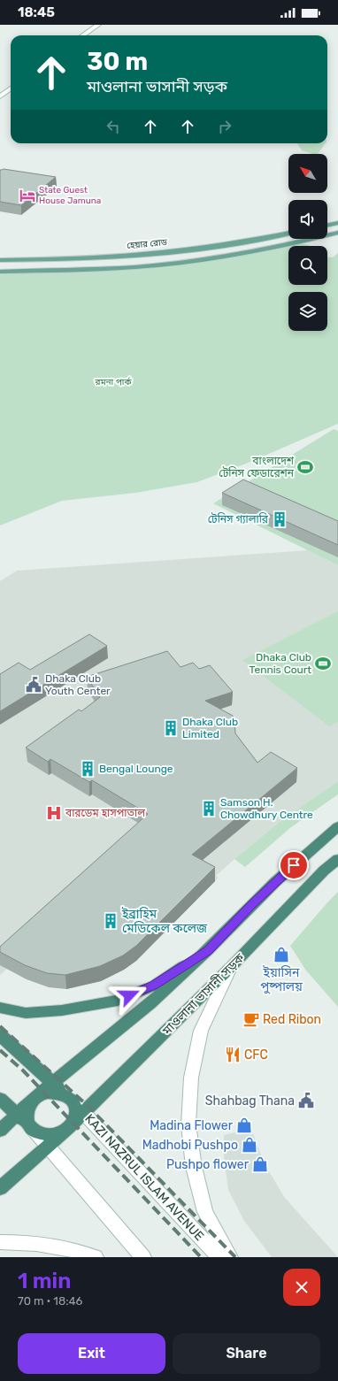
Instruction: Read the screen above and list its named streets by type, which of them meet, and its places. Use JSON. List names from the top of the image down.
{
  "streets": {
    "highway": ["মাওলানা ভাসানী সড়ক"],
    "main road": ["হেয়ার রোড", "KAZI NAZRUL ISLAM AVENUE"]
  },
  "crossings": [
    ["মাওলানা ভাসানী সড়ক", "KAZI NAZRUL ISLAM AVENUE"]
  ],
  "parks": ["রমনা পার্ক"],
  "places": {
    "hotel": ["State Guest House Jamuna"],
    "sports": ["বাংলাদেশ টেনিস ফেডারেশন", "Dhaka Club Tennis Court"],
    "building": [
      "টেনিস গ্যালারি",
      "Dhaka Club Limited",
      "Bengal Lounge",
      "Samson H. Chowdhury Centre",
      "ইব্রাহিম মেডিকেল কলেজ"
    ],
    "public building": ["Dhaka Club Youth Center", "Shahbag Thana"],
    "hospital": ["বারডেম হাসপাতাল"],
    "shop": [
      "ইয়াসিন পুষ্পালয়",
      "Madina Flower",
      "Madhobi Pushpo",
      "Pushpo flower"
    ],
    "cafe": ["Red Ribon"],
    "restaurant": ["CFC"]
  },
  "north": "top left",
  "page": {
    "status": "18:45",
    "turn": ["30 m", "মাওলানা ভাসানী সড়ক"],
    "heading": ["1 min", "70 m · 18:46"],
    "buttons": ["Exit", "Share"]
  }
}
